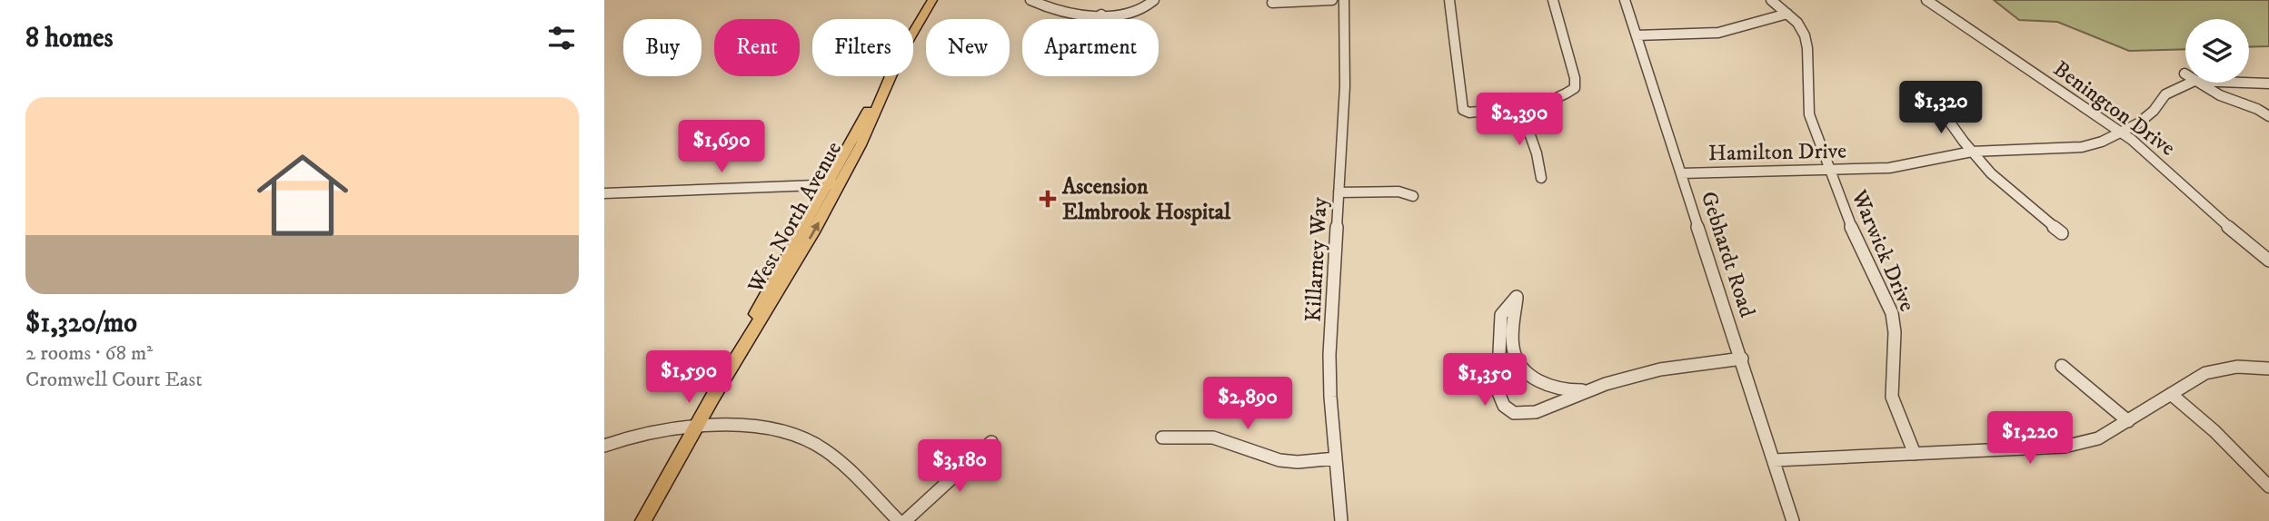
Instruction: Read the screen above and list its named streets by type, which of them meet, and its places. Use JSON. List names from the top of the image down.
{
  "streets": {
    "main road": ["West North Avenue"],
    "street": [
      "Benington Drive",
      "Hamilton Drive",
      "Warwick Drive",
      "Gebhardt Road",
      "Killarney Way"
    ]
  },
  "crossings": [
    ["Benington Drive", "Hamilton Drive"],
    ["Hamilton Drive", "Warwick Drive"],
    ["Hamilton Drive", "Gebhardt Road"]
  ],
  "places": {
    "health": ["Ascension Elmbrook Hospital"]
  },
  "page": {
    "heading": "8 homes",
    "chip": [
      "Buy",
      "Rent",
      "Filters",
      "New",
      "Apartment"
    ],
    "list": [
      {
        "name": "$1,320/mo",
        "note": "2 rooms · 68 m² · Cromwell Court East"
      }
    ],
    "price": [
      "$1,320",
      "$2,390",
      "$1,690",
      "$1,590",
      "$1,350",
      "$2,890",
      "$1,220",
      "$3,180"
    ]
  }
}
